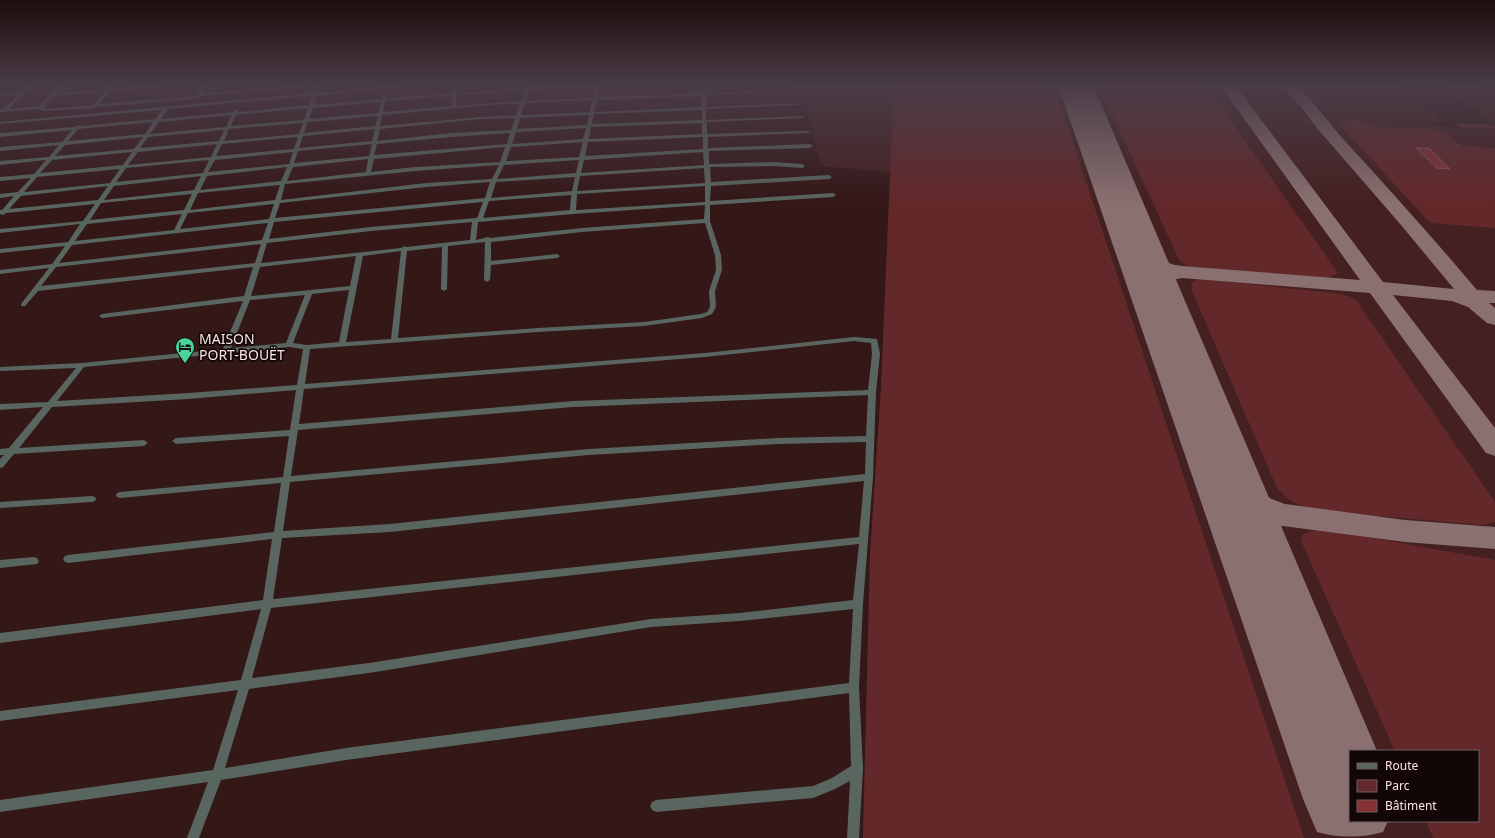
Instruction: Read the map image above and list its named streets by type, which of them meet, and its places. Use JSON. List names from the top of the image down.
{
  "places": {
    "hotel": ["MAISON PORT-BOUËT"]
  },
  "legend": ["Route", "Parc", "Bâtiment"]
}
